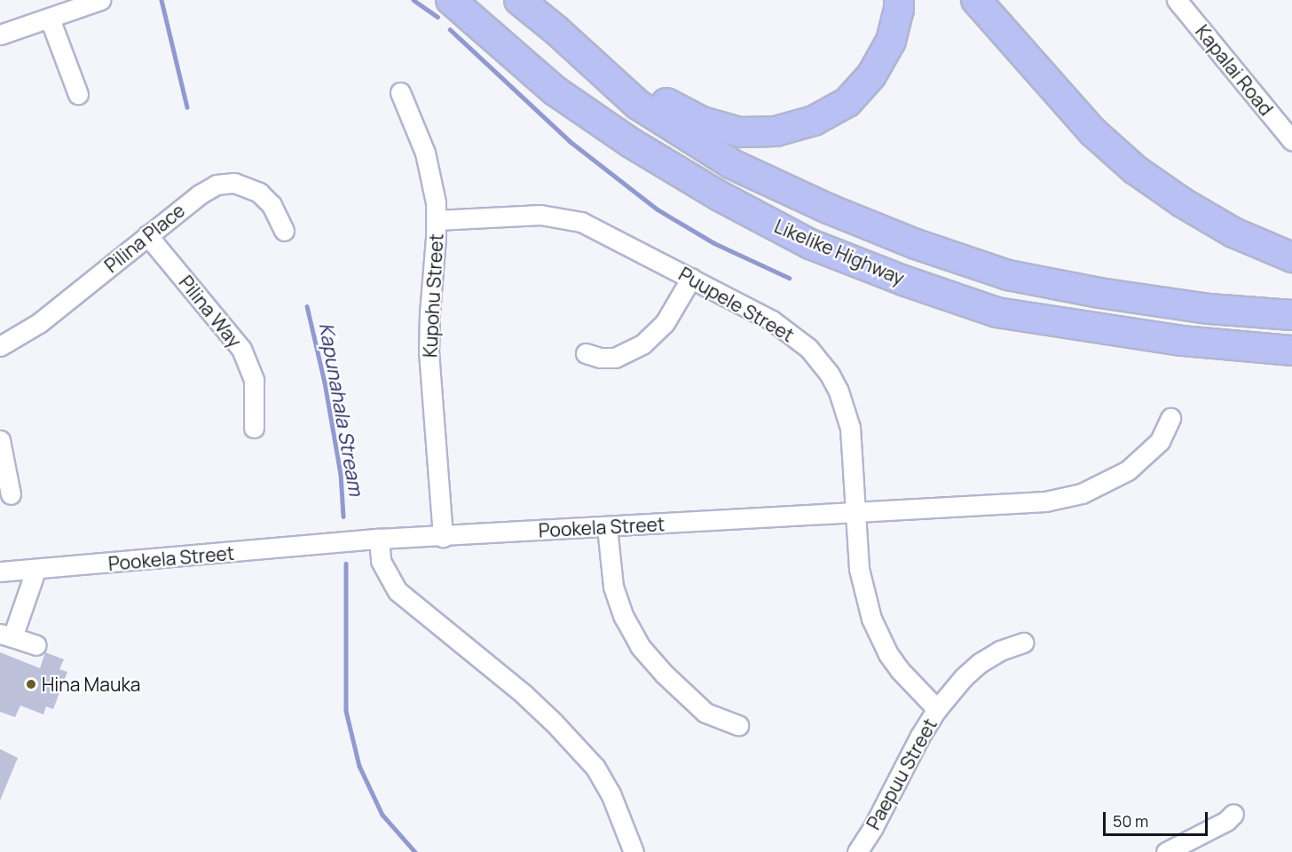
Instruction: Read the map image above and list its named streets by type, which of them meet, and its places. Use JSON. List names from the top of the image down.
{
  "streets": {
    "highway": ["Likelike Highway"],
    "street": [
      "Kapalai Road",
      "Pilina Place",
      "Kupohu Street",
      "Puupele Street",
      "Pilina Way",
      "Pookela Street",
      "Paepuu Street"
    ]
  },
  "crossings": [
    ["Pilina Place", "Pilina Way"],
    ["Kupohu Street", "Puupele Street"],
    ["Kupohu Street", "Pookela Street"],
    ["Puupele Street", "Pookela Street"],
    ["Puupele Street", "Paepuu Street"]
  ],
  "water": ["Kapunahala Stream"],
  "places": ["Hina Mauka"],
  "scale_bar": "50 m"
}
